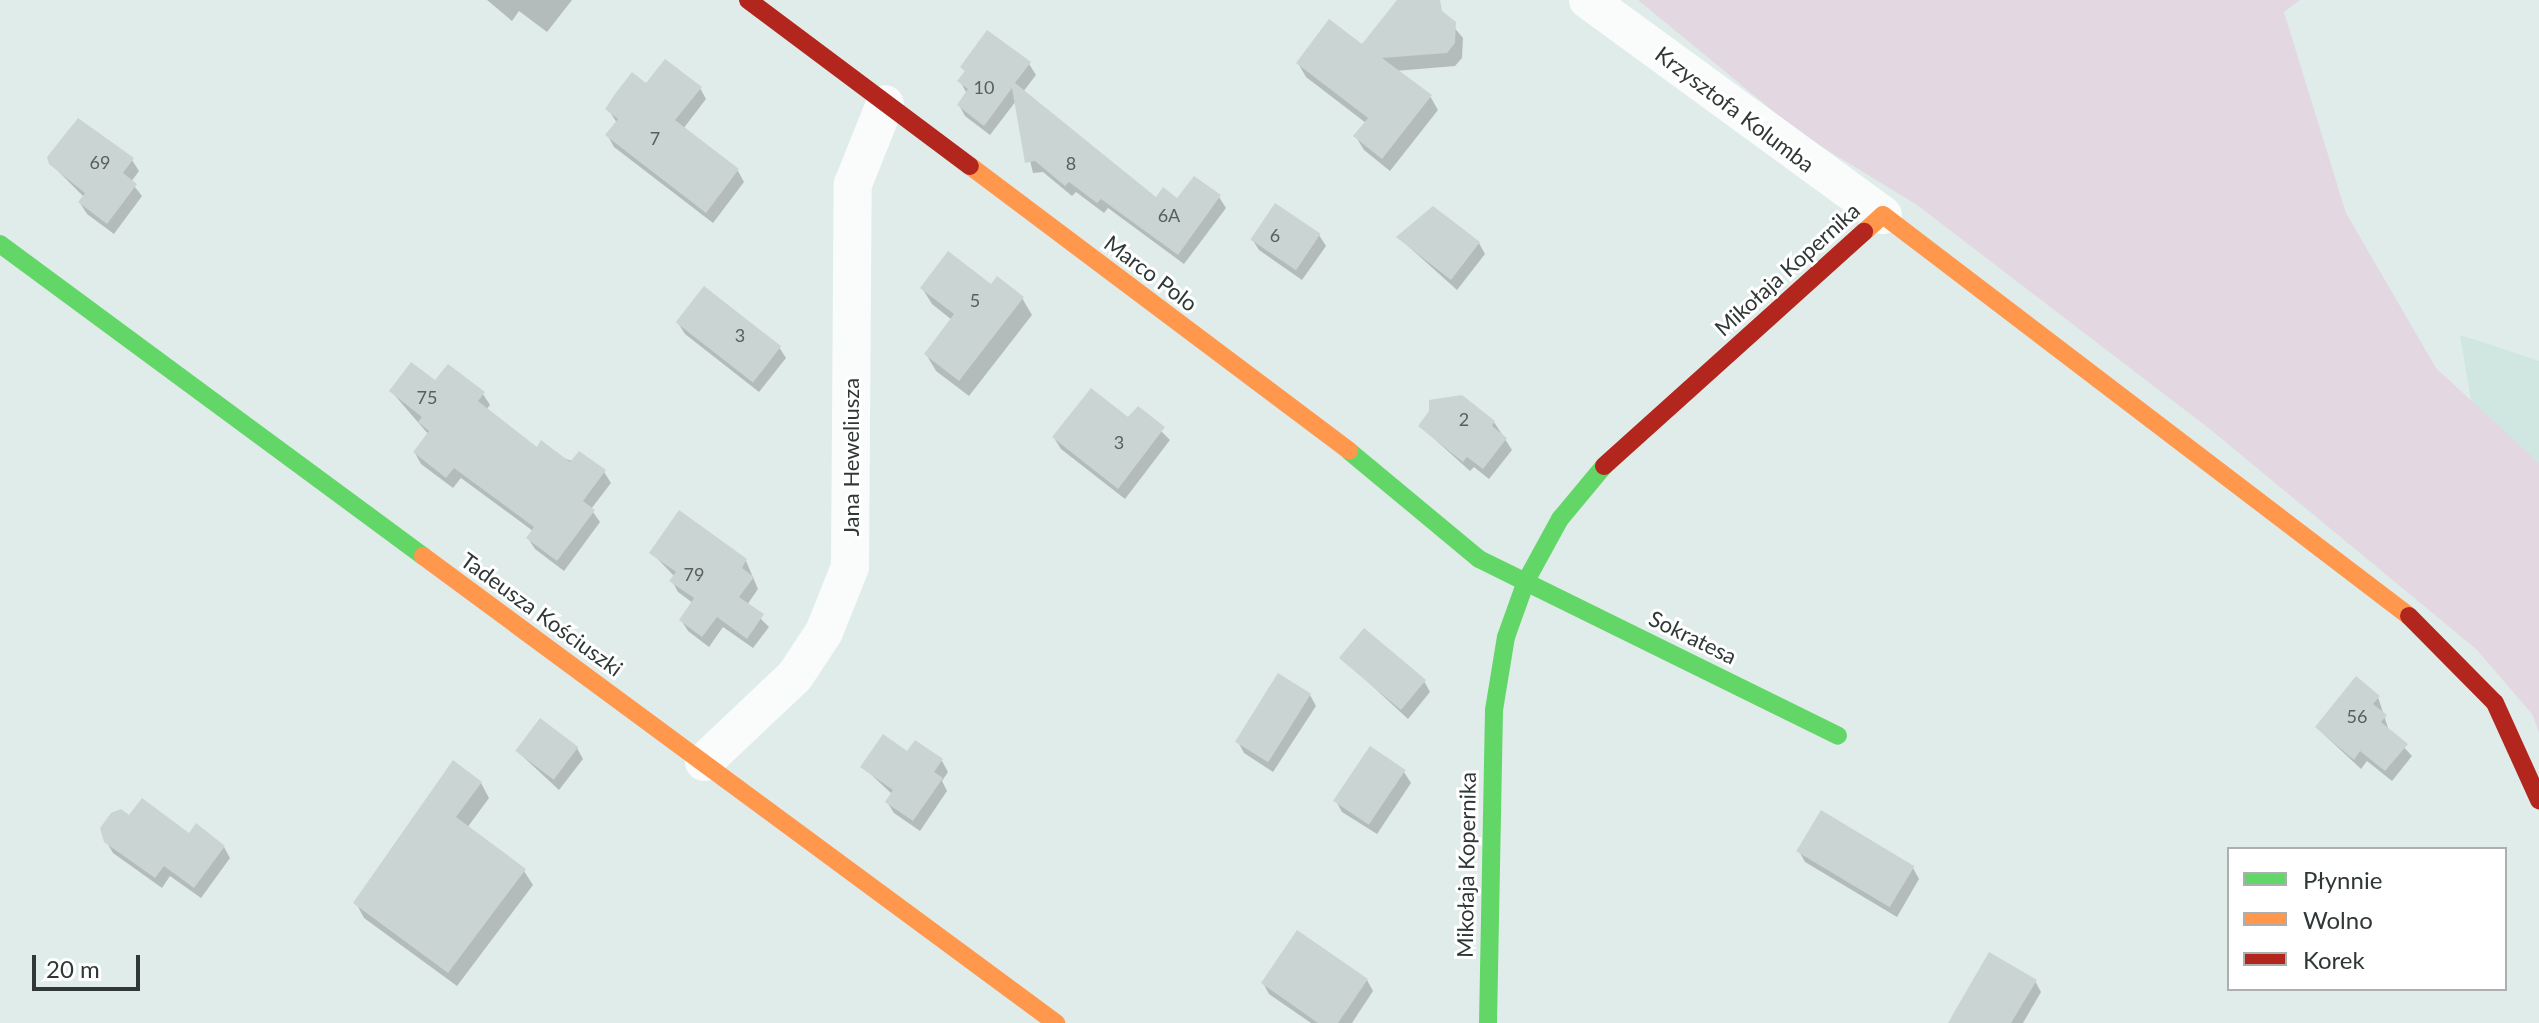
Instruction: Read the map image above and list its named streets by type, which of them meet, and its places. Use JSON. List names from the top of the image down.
{
  "streets": {
    "street": [
      "Krzysztofa Kolumba",
      "Mikołaja Kopernika",
      "Marco Polo",
      "Jana Heweliusza",
      "Tadeusza Kościuszki",
      "Sokratesa"
    ]
  },
  "crossings": [
    ["Krzysztofa Kolumba", "Mikołaja Kopernika"],
    ["Mikołaja Kopernika", "Marco Polo"],
    ["Mikołaja Kopernika", "Sokratesa"],
    ["Marco Polo", "Jana Heweliusza"],
    ["Marco Polo", "Sokratesa"],
    ["Jana Heweliusza", "Tadeusza Kościuszki"]
  ],
  "house_numbers": [
    "10",
    "7",
    "69",
    "8",
    "6A",
    "6",
    "5",
    "3",
    "75",
    "2",
    "3",
    "79",
    "56"
  ],
  "legend": ["Płynnie", "Wolno", "Korek"],
  "scale_bar": "20 m"
}
